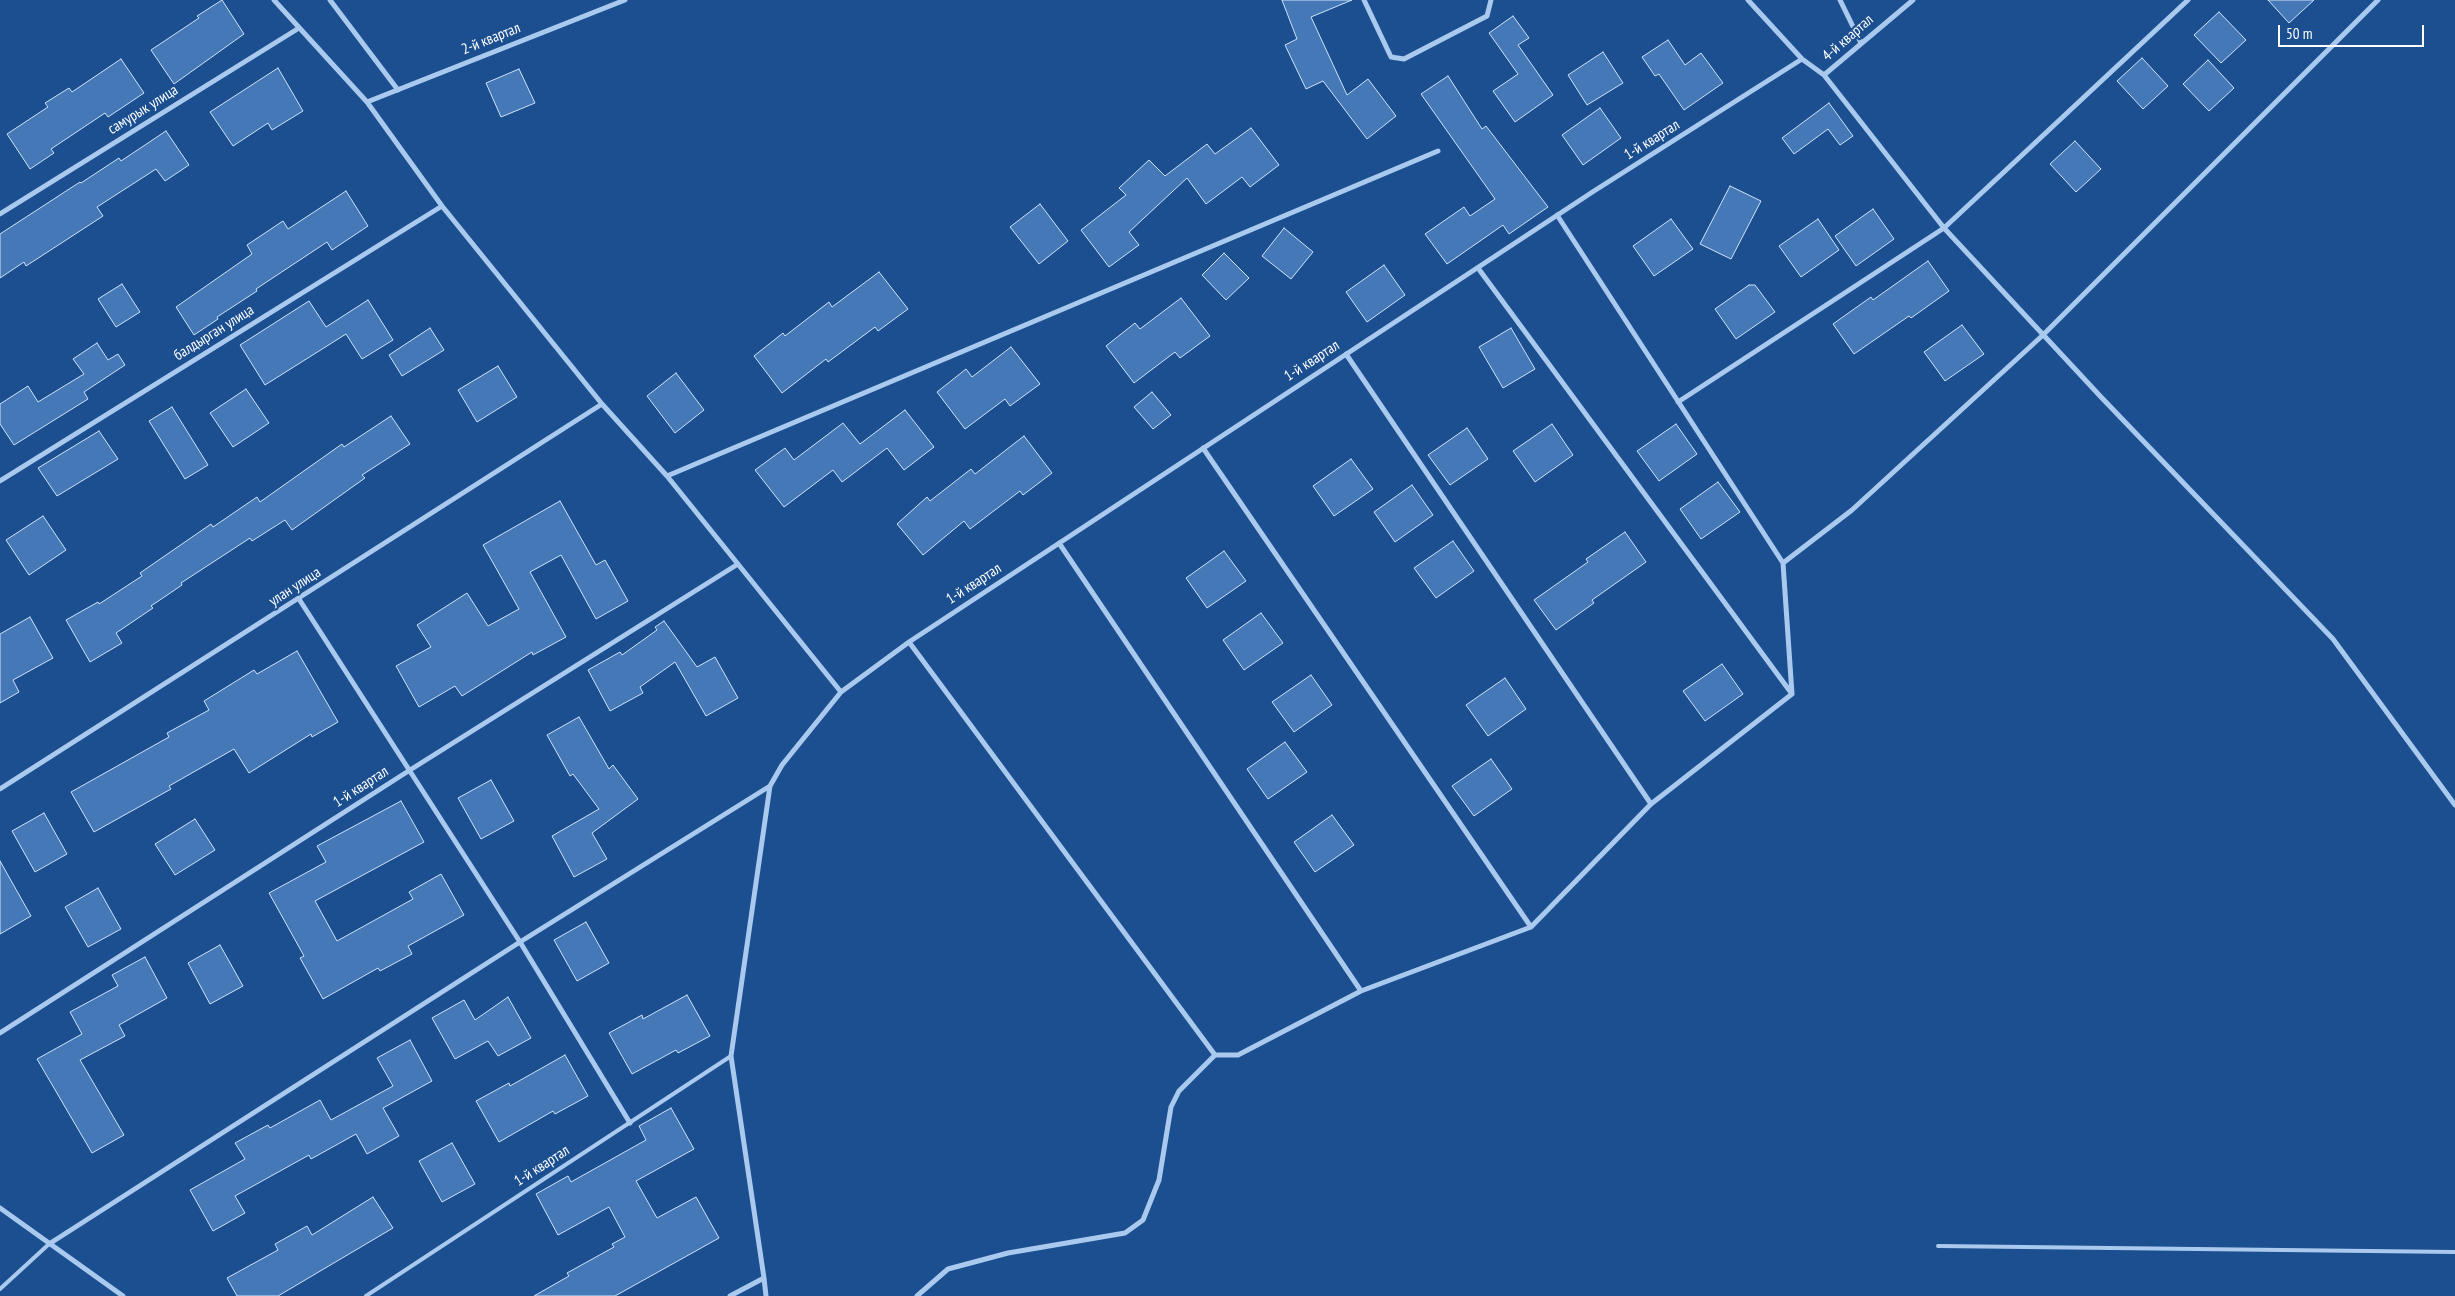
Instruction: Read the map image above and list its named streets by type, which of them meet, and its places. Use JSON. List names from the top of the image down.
{
  "streets": {
    "street": [
      "4-й квартал",
      "2-й квартал",
      "самурык улица",
      "1-й квартал",
      "балдырган улица",
      "улан улица"
    ]
  },
  "scale_bar": "50 m"
}
